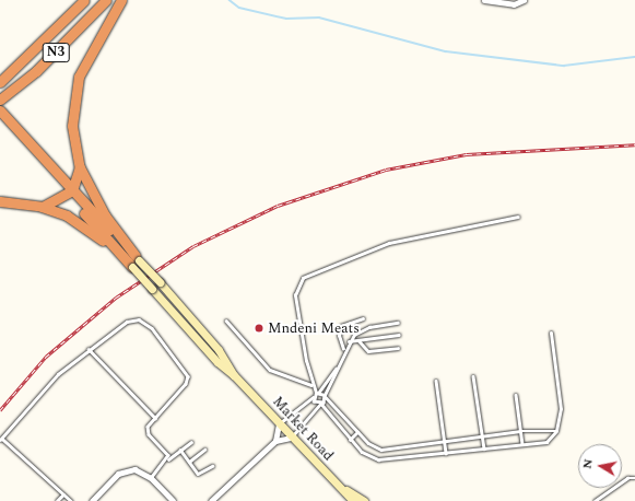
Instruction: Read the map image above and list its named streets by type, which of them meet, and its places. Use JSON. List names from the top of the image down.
{
  "streets": {
    "highway": ["N3"],
    "street": ["Market Road"]
  },
  "places": ["Mndeni Meats"],
  "north": "left"
}
